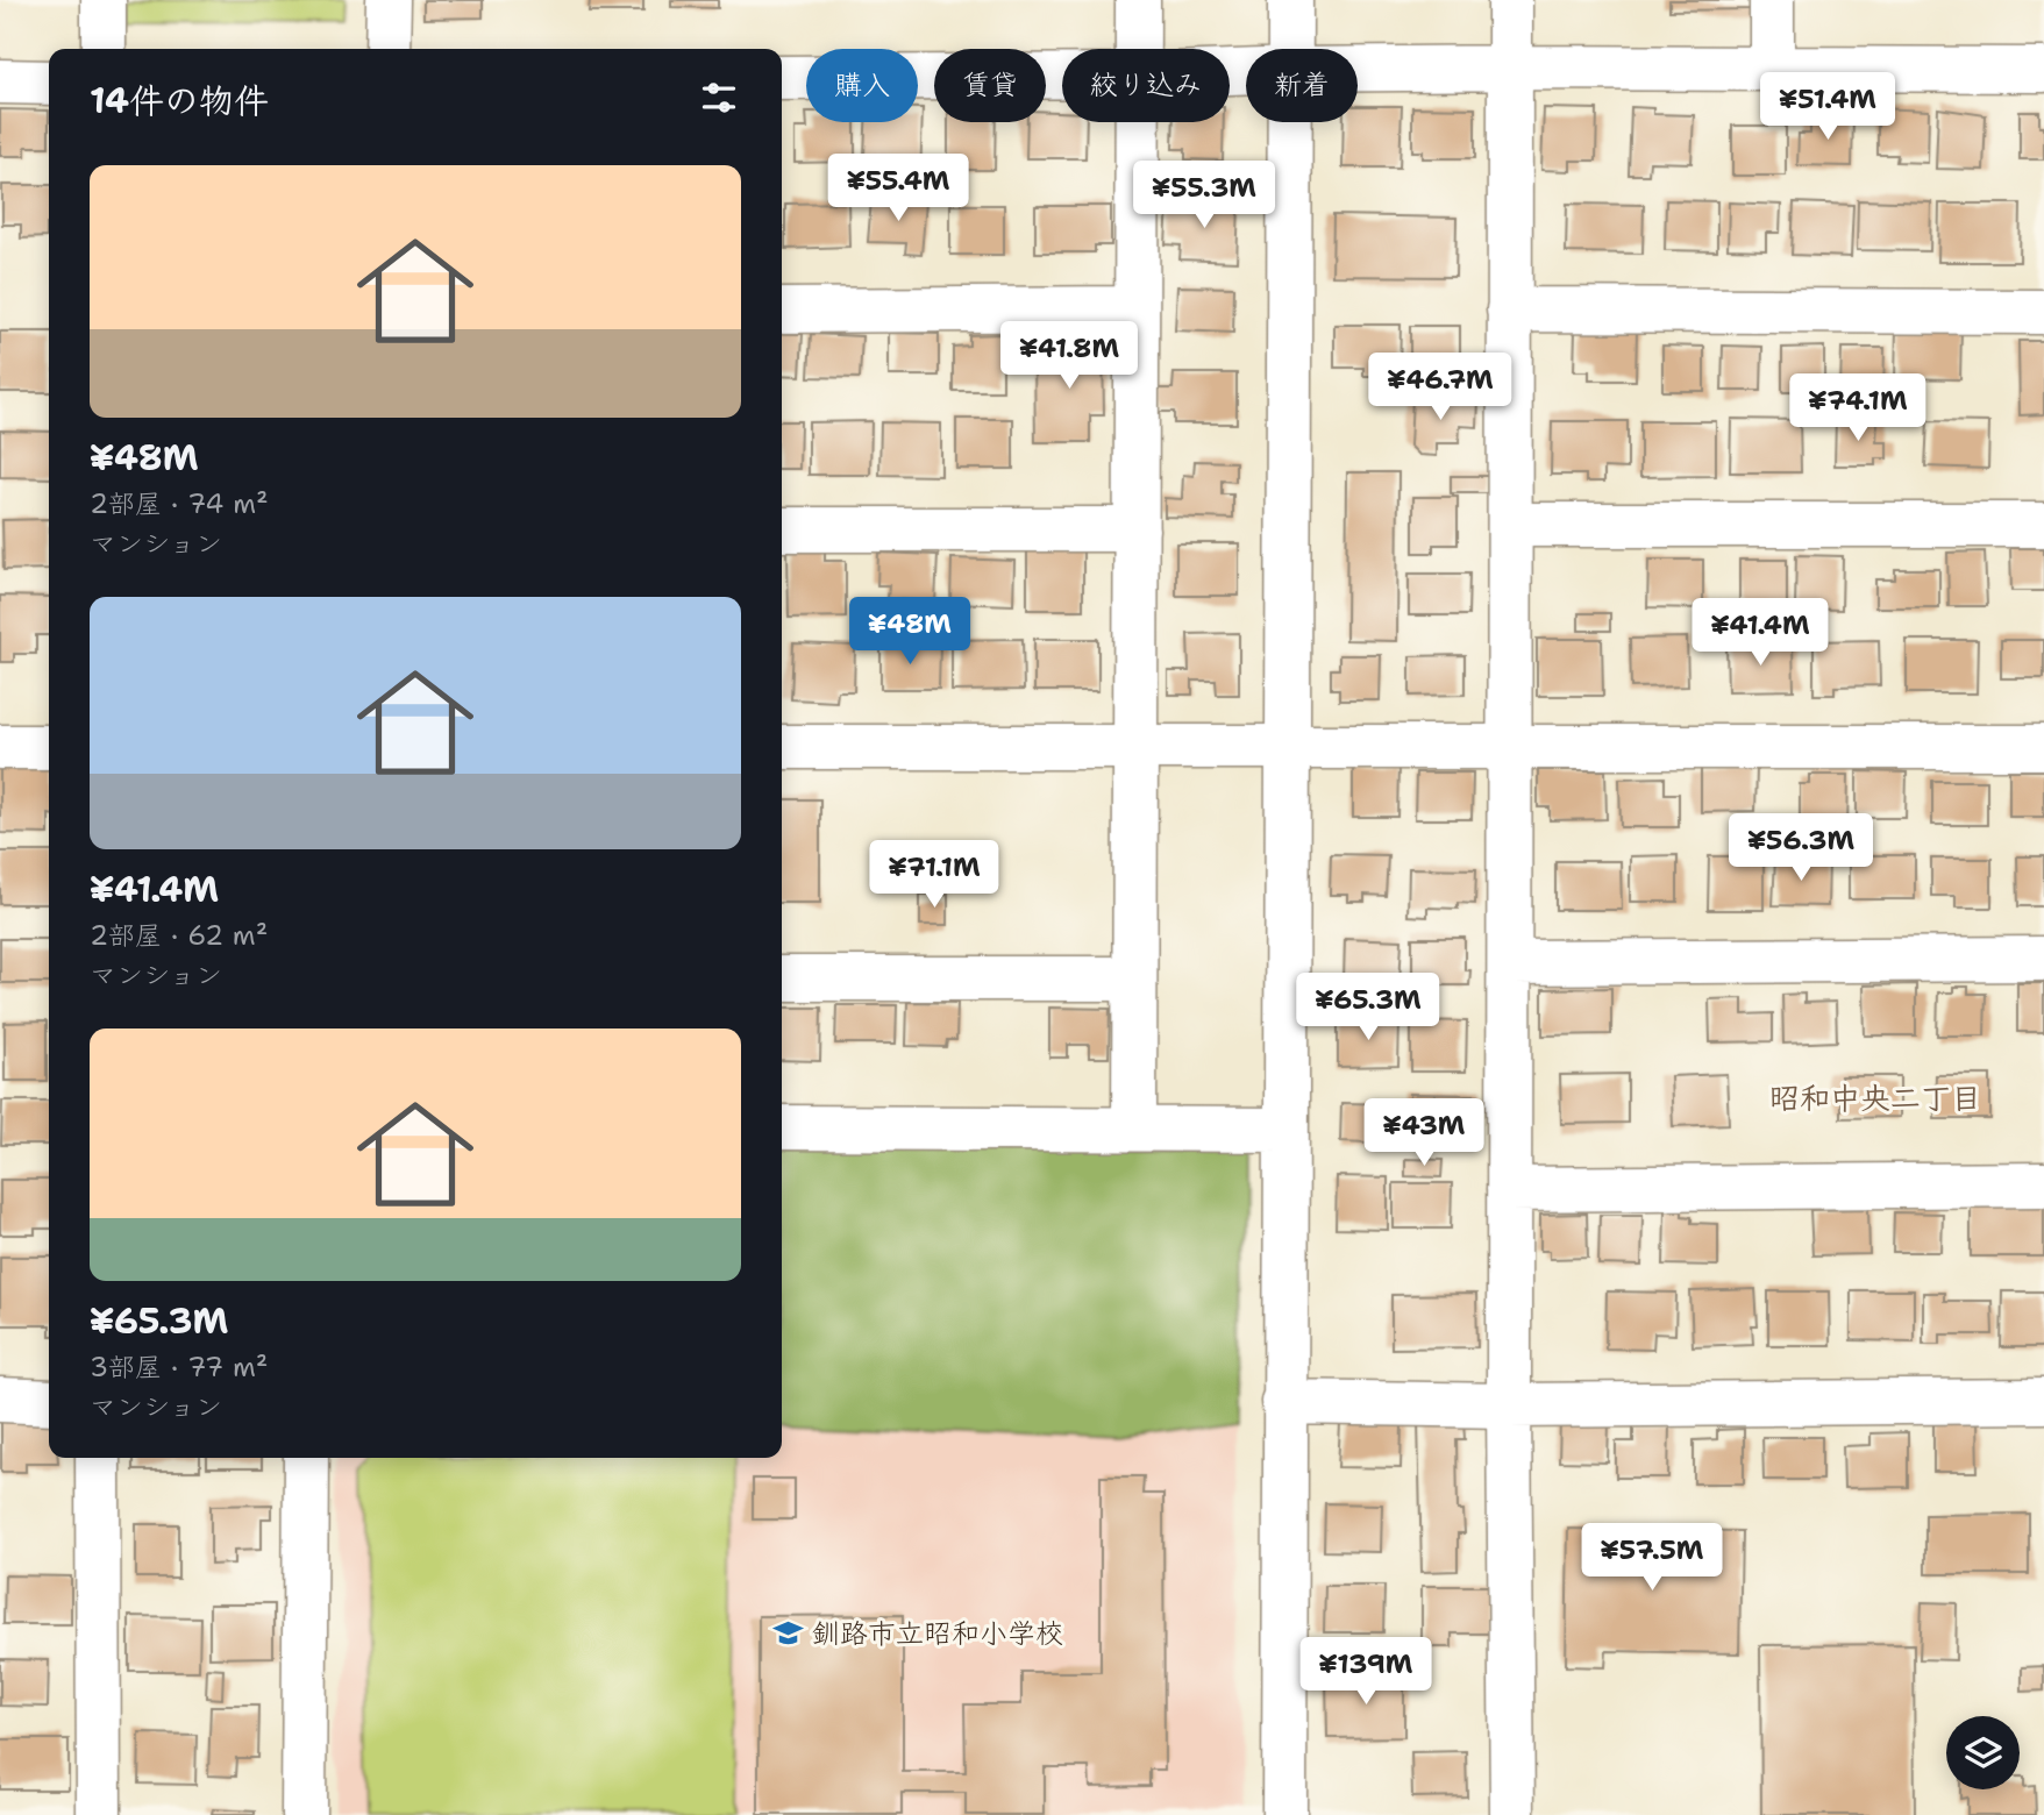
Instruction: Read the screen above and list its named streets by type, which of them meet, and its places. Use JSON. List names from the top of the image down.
{
  "districts": ["昭和中央二丁目"],
  "places": {
    "school or university": ["釧路市立昭和小学校"]
  },
  "page": {
    "chip": [
      "購入",
      "賃貸",
      "絞り込み",
      "新着"
    ],
    "heading": "14件の物件",
    "price": [
      "¥51.4M",
      "¥55.4M",
      "¥55.3M",
      "¥41.8M",
      "¥46.7M",
      "¥74.1M",
      "¥48M",
      "¥41.4M",
      "¥56.3M",
      "¥71.1M",
      "¥65.3M",
      "¥43M",
      "¥57.5M",
      "¥139M"
    ],
    "list": [
      {
        "name": "¥48M",
        "note": "2部屋 · 74 m² · マンション"
      },
      {
        "name": "¥41.4M",
        "note": "2部屋 · 62 m² · マンション"
      },
      {
        "name": "¥65.3M",
        "note": "3部屋 · 77 m² · マンション"
      }
    ]
  }
}
